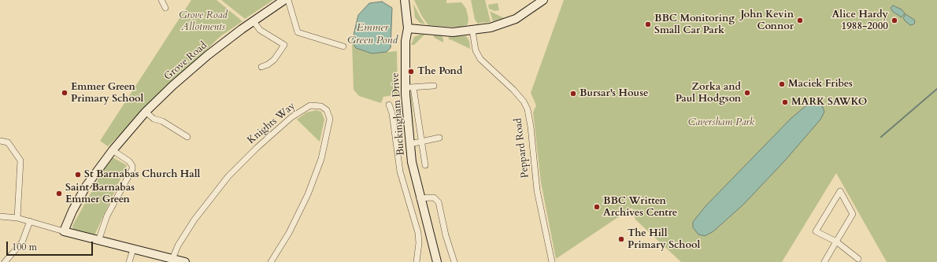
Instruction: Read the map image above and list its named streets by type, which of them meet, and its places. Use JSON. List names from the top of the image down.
{
  "streets": {
    "street": [
      "Grove Road",
      "Buckingham Drive",
      "Knights Way",
      "Peppard Road"
    ]
  },
  "water": ["Emmer Green Pond"],
  "parks": ["Grove Road Allotments", "Caversham Park"],
  "places": [
    "John Kevin Connor",
    "Alice Hardy 1988-2000",
    "BBC Monitoring Small Car Park",
    "The Pond",
    "Maciek Fribes",
    "Emmer Green Primary School",
    "Zorka and Paul Hodgson",
    "Bursar's House",
    "MARK SAWKO",
    "St Barnabas Church Hall",
    "Saint Barnabas Emmer Green",
    "BBC Written Archives Centre",
    "The Hill Primary School"
  ],
  "scale_bar": "100 m"
}
